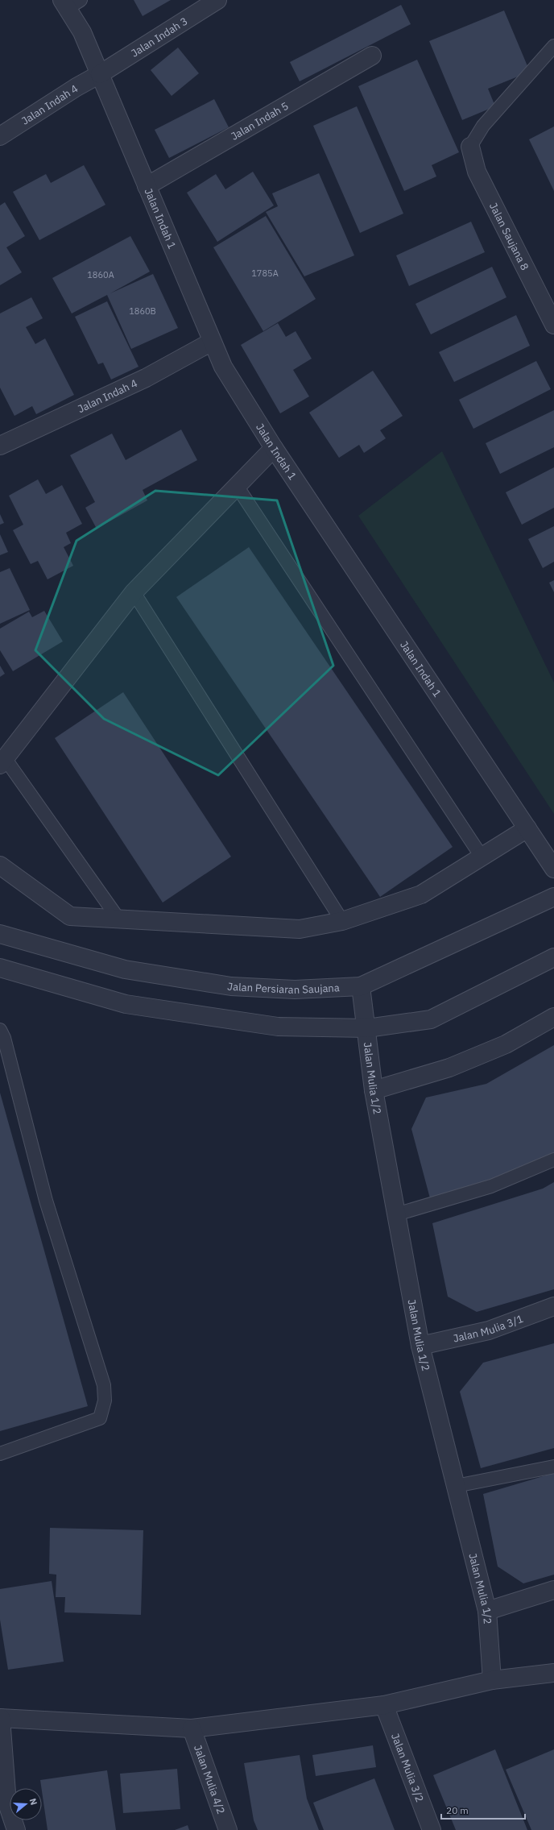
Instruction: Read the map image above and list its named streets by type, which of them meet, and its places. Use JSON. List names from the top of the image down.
{
  "streets": {
    "street": [
      "Jalan Indah 3",
      "Jalan Indah 4",
      "Jalan Indah 5",
      "Jalan Indah 1",
      "Jalan Saujana 8",
      "Jalan Persiaran Saujana",
      "Jalan Mulia 1/2",
      "Jalan Mulia 3/1",
      "Jalan Mulia 3/2",
      "Jalan Mulia 4/2"
    ]
  },
  "crossings": [
    ["Jalan Indah 3", "Jalan Indah 4"],
    ["Jalan Indah 3", "Jalan Indah 1"],
    ["Jalan Indah 4", "Jalan Indah 1"],
    ["Jalan Indah 5", "Jalan Indah 1"],
    ["Jalan Persiaran Saujana", "Jalan Mulia 1/2"],
    ["Jalan Mulia 1/2", "Jalan Mulia 3/1"]
  ],
  "house_numbers": ["1785A", "1860A", "1860B"],
  "scale_bar": "20 m",
  "north": "right"
}
